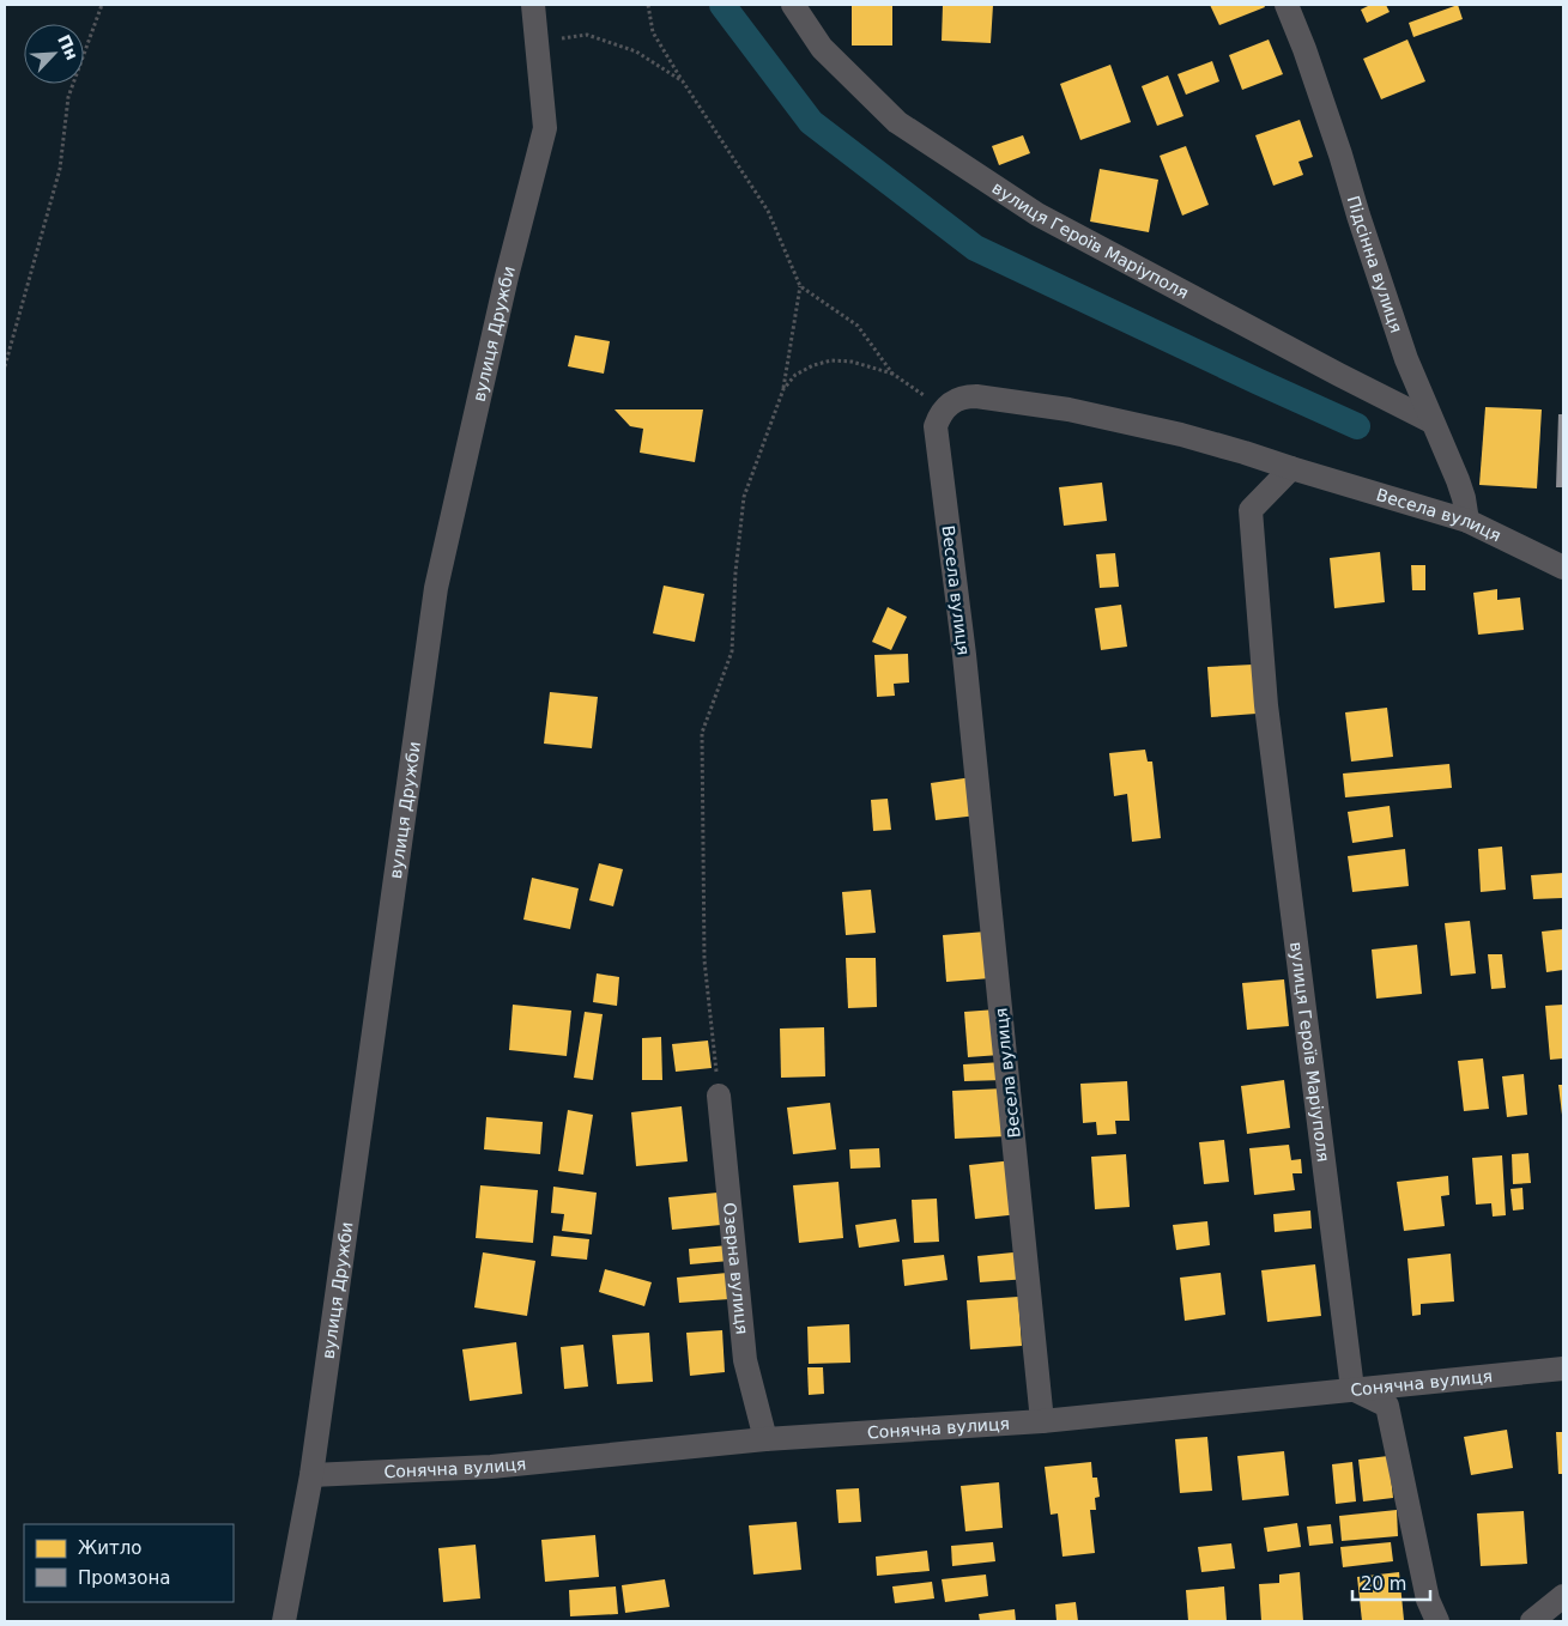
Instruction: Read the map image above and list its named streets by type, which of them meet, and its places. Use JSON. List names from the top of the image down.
{
  "streets": {
    "street": [
      "вулиця Героїв Маріуполя",
      "Підсінна вулиця",
      "вулиця Дружби",
      "Весела вулиця",
      "Озерна вулиця",
      "Сонячна вулиця"
    ]
  },
  "crossings": [
    ["вулиця Героїв Маріуполя", "Підсінна вулиця"],
    ["вулиця Героїв Маріуполя", "Весела вулиця"],
    ["вулиця Героїв Маріуполя", "Сонячна вулиця"],
    ["Підсінна вулиця", "Весела вулиця"],
    ["вулиця Дружби", "Сонячна вулиця"],
    ["Весела вулиця", "Сонячна вулиця"],
    ["Озерна вулиця", "Сонячна вулиця"]
  ],
  "legend": ["Житло", "Промзона"],
  "scale_bar": "20 m",
  "north": "top right"
}
